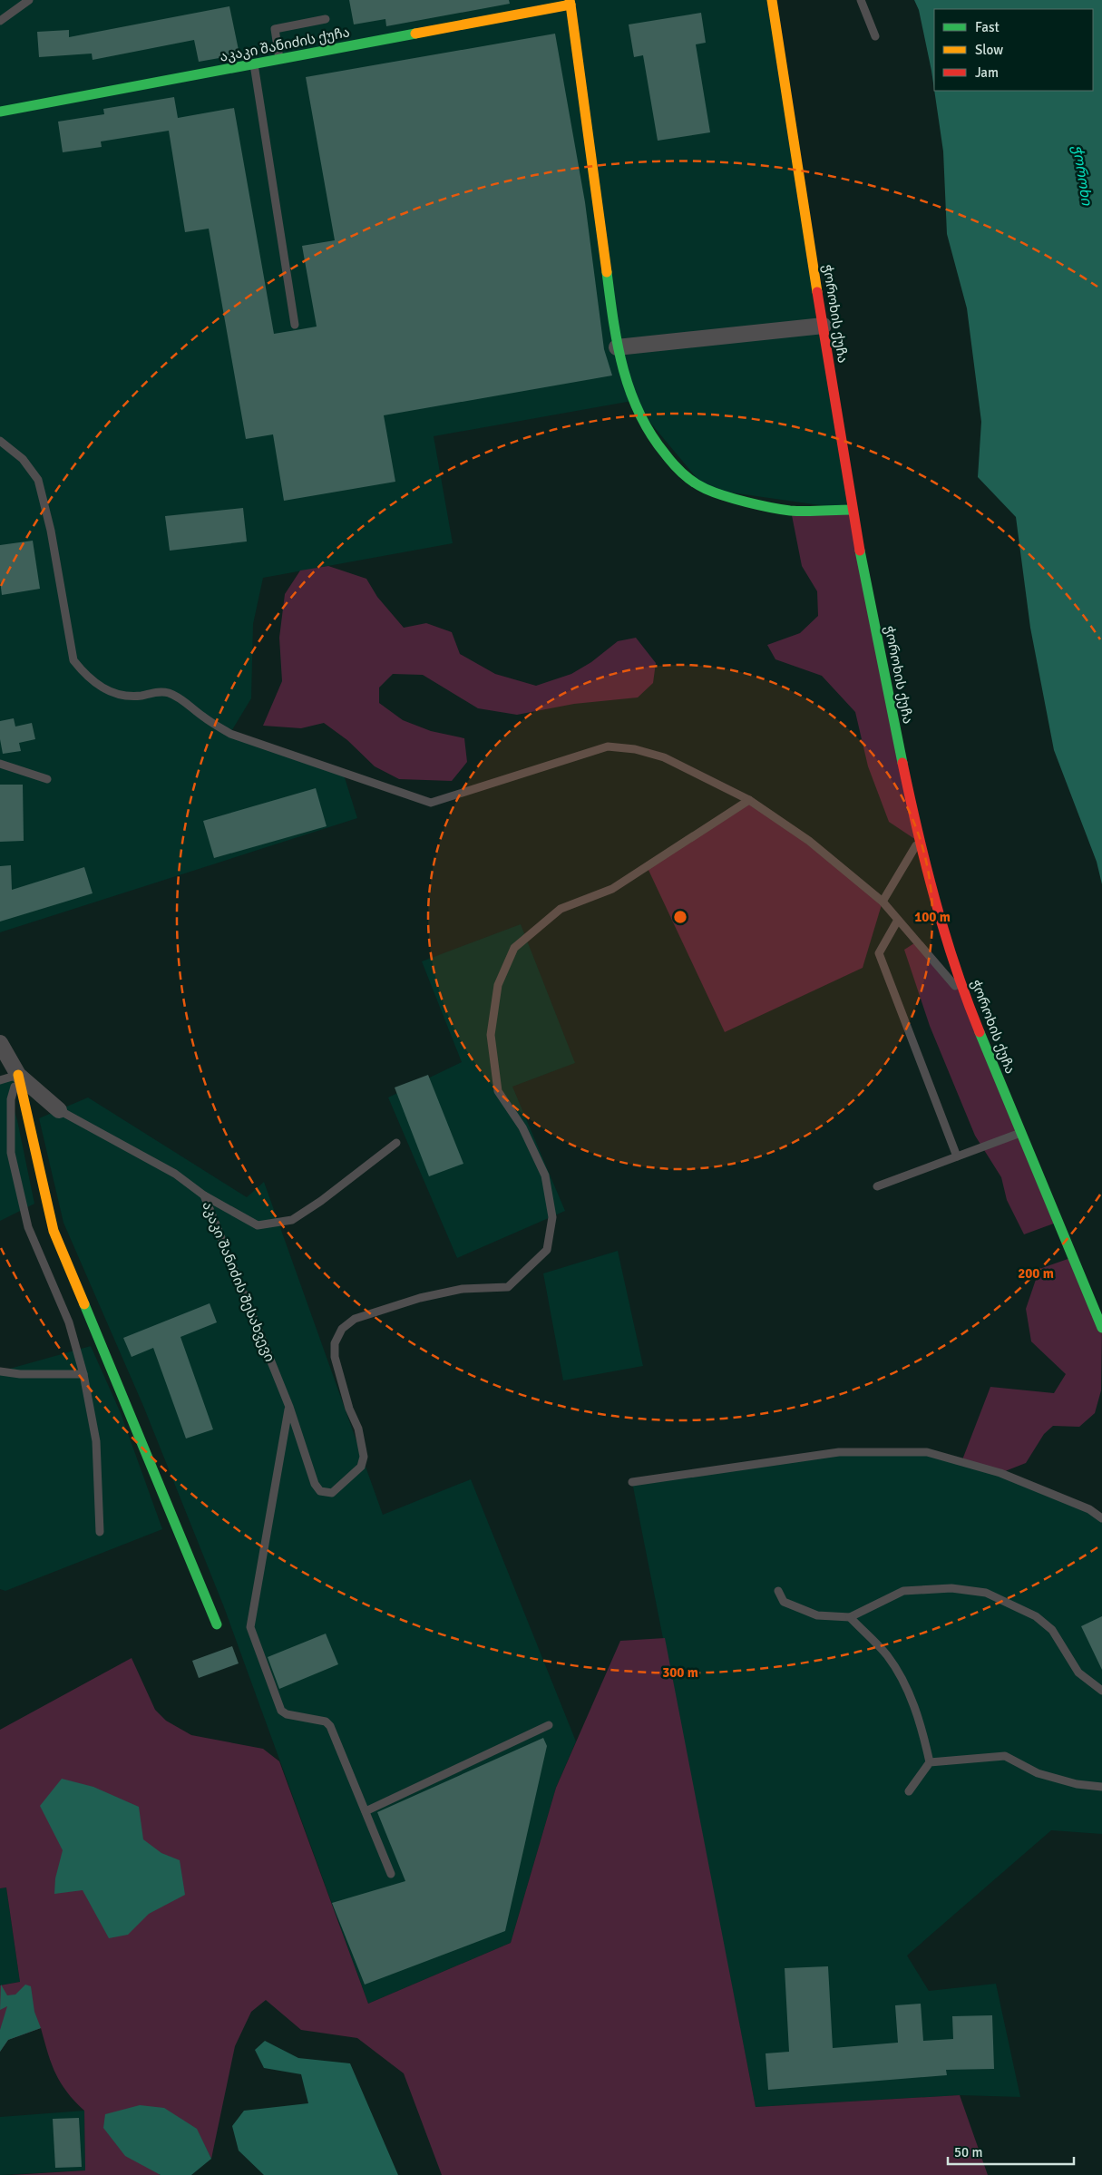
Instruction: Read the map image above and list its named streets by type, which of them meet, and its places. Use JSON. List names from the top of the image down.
{
  "streets": {
    "street": ["აკაკი შანიძის ქუჩა", "ჭოროხის ქუჩა", "აკაკი შანიძის შესახვევი"]
  },
  "water": ["ჭოროხი"],
  "legend": ["Fast", "Slow", "Jam"],
  "scale_bar": "50 m",
  "rings": ["100 m", "200 m", "300 m"]
}
